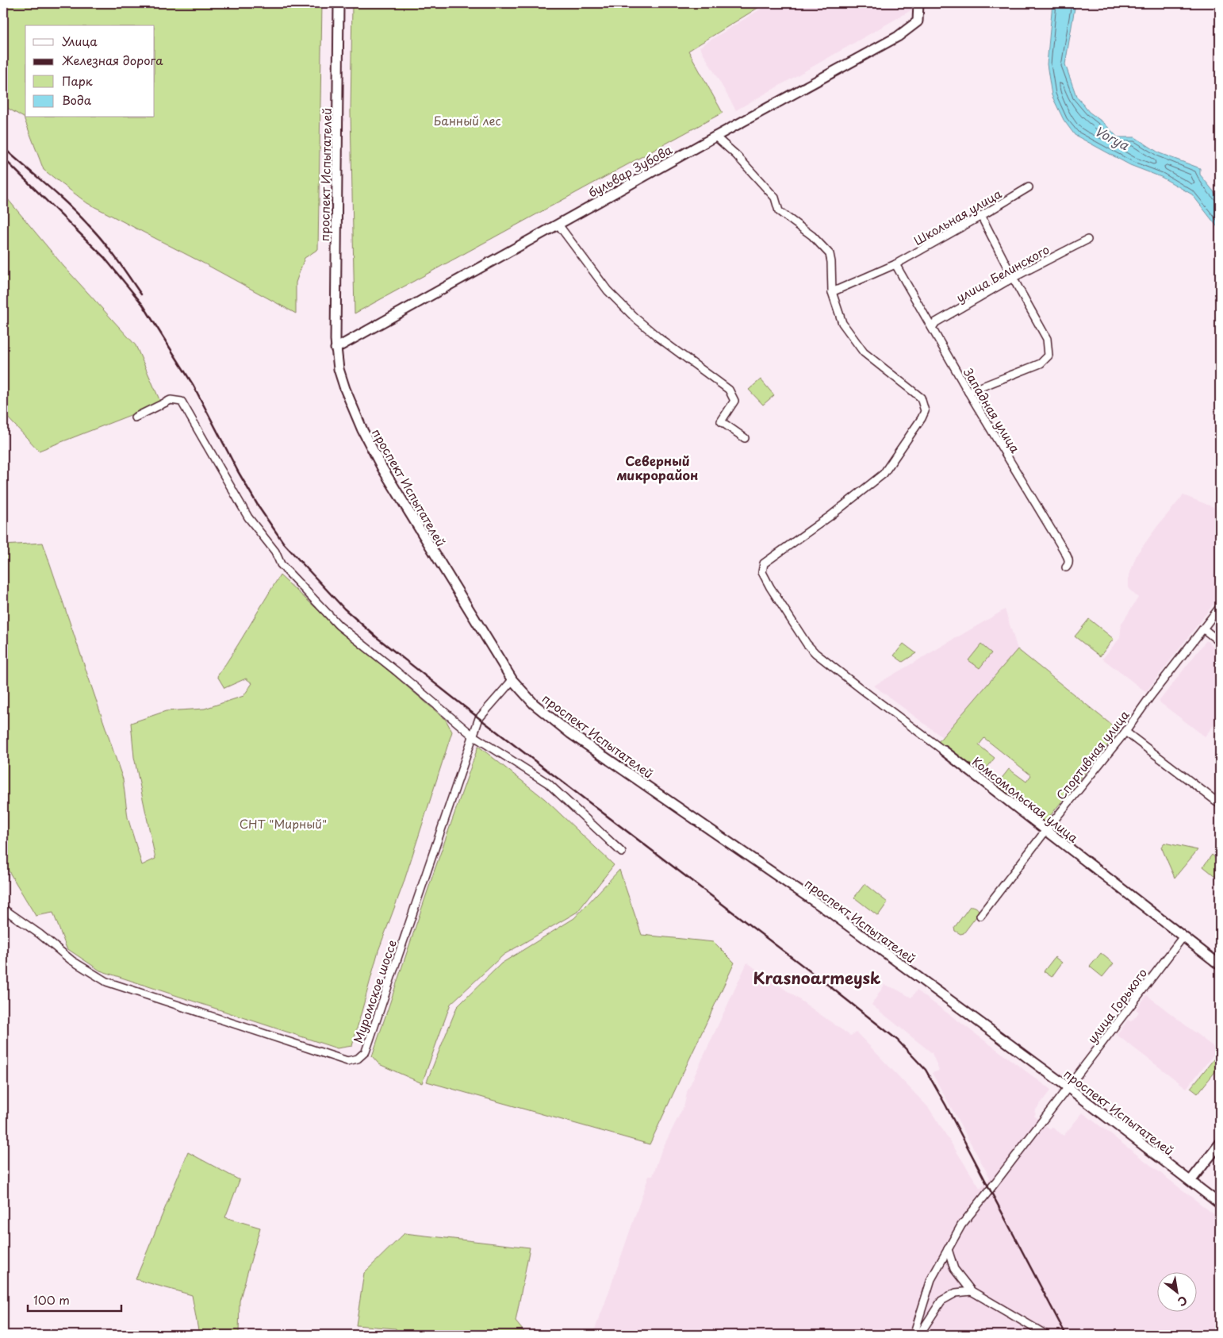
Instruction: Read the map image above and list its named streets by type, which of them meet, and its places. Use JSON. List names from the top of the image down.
{
  "streets": {
    "main road": ["бульвар Зубова", "проспект Испытателей", "Комсомольская улица"],
    "street": [
      "Школьная улица",
      "улица Белинского",
      "Западная улица",
      "Спортивная улица",
      "Муромское шоссе",
      "улица Горького"
    ]
  },
  "crossings": [
    ["бульвар Зубова", "проспект Испытателей"],
    ["бульвар Зубова", "Комсомольская улица"],
    ["проспект Испытателей", "Муромское шоссе"],
    ["проспект Испытателей", "улица Горького"],
    ["Школьная улица", "Западная улица"],
    ["Школьная улица", "Комсомольская улица"],
    ["улица Белинского", "Западная улица"],
    ["Спортивная улица", "Комсомольская улица"],
    ["Комсомольская улица", "улица Горького"]
  ],
  "districts": ["Северный микрорайон", "Krasnoarmeysk"],
  "water": ["Vorya"],
  "parks": ["Банный лес", "СНТ \"Мирный\""],
  "legend": [
    "Улица",
    "Железная дорога",
    "Парк",
    "Вода"
  ],
  "scale_bar": "100 m",
  "north": "bottom right"
}
